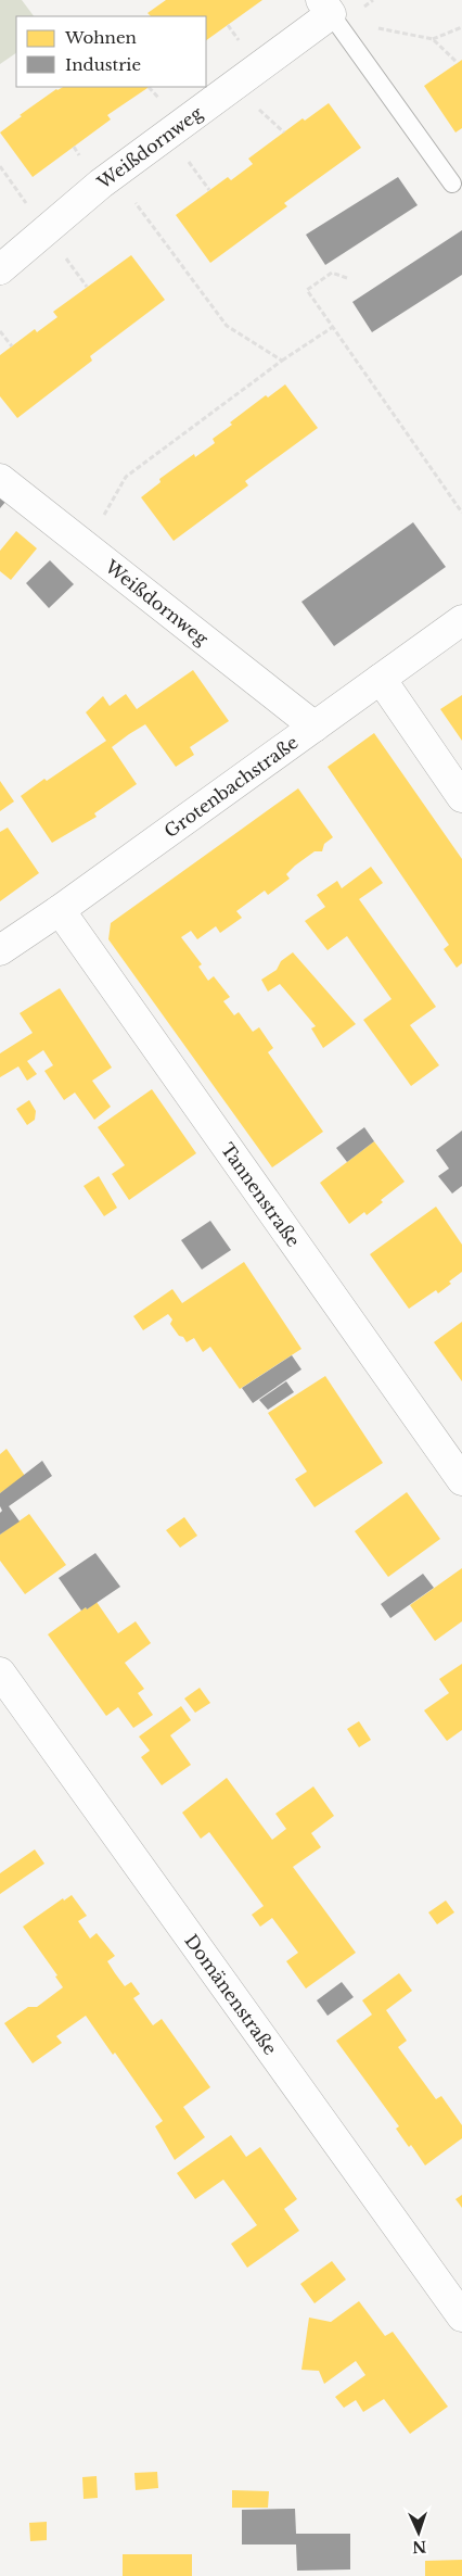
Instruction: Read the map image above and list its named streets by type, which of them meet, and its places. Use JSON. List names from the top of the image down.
{
  "streets": {
    "street": [
      "Weißdornweg",
      "Grotenbachstraße",
      "Tannenstraße",
      "Domänenstraße"
    ]
  },
  "crossings": [
    ["Weißdornweg", "Grotenbachstraße"],
    ["Grotenbachstraße", "Tannenstraße"]
  ],
  "legend": ["Wohnen", "Industrie"],
  "north": "bottom"
}
